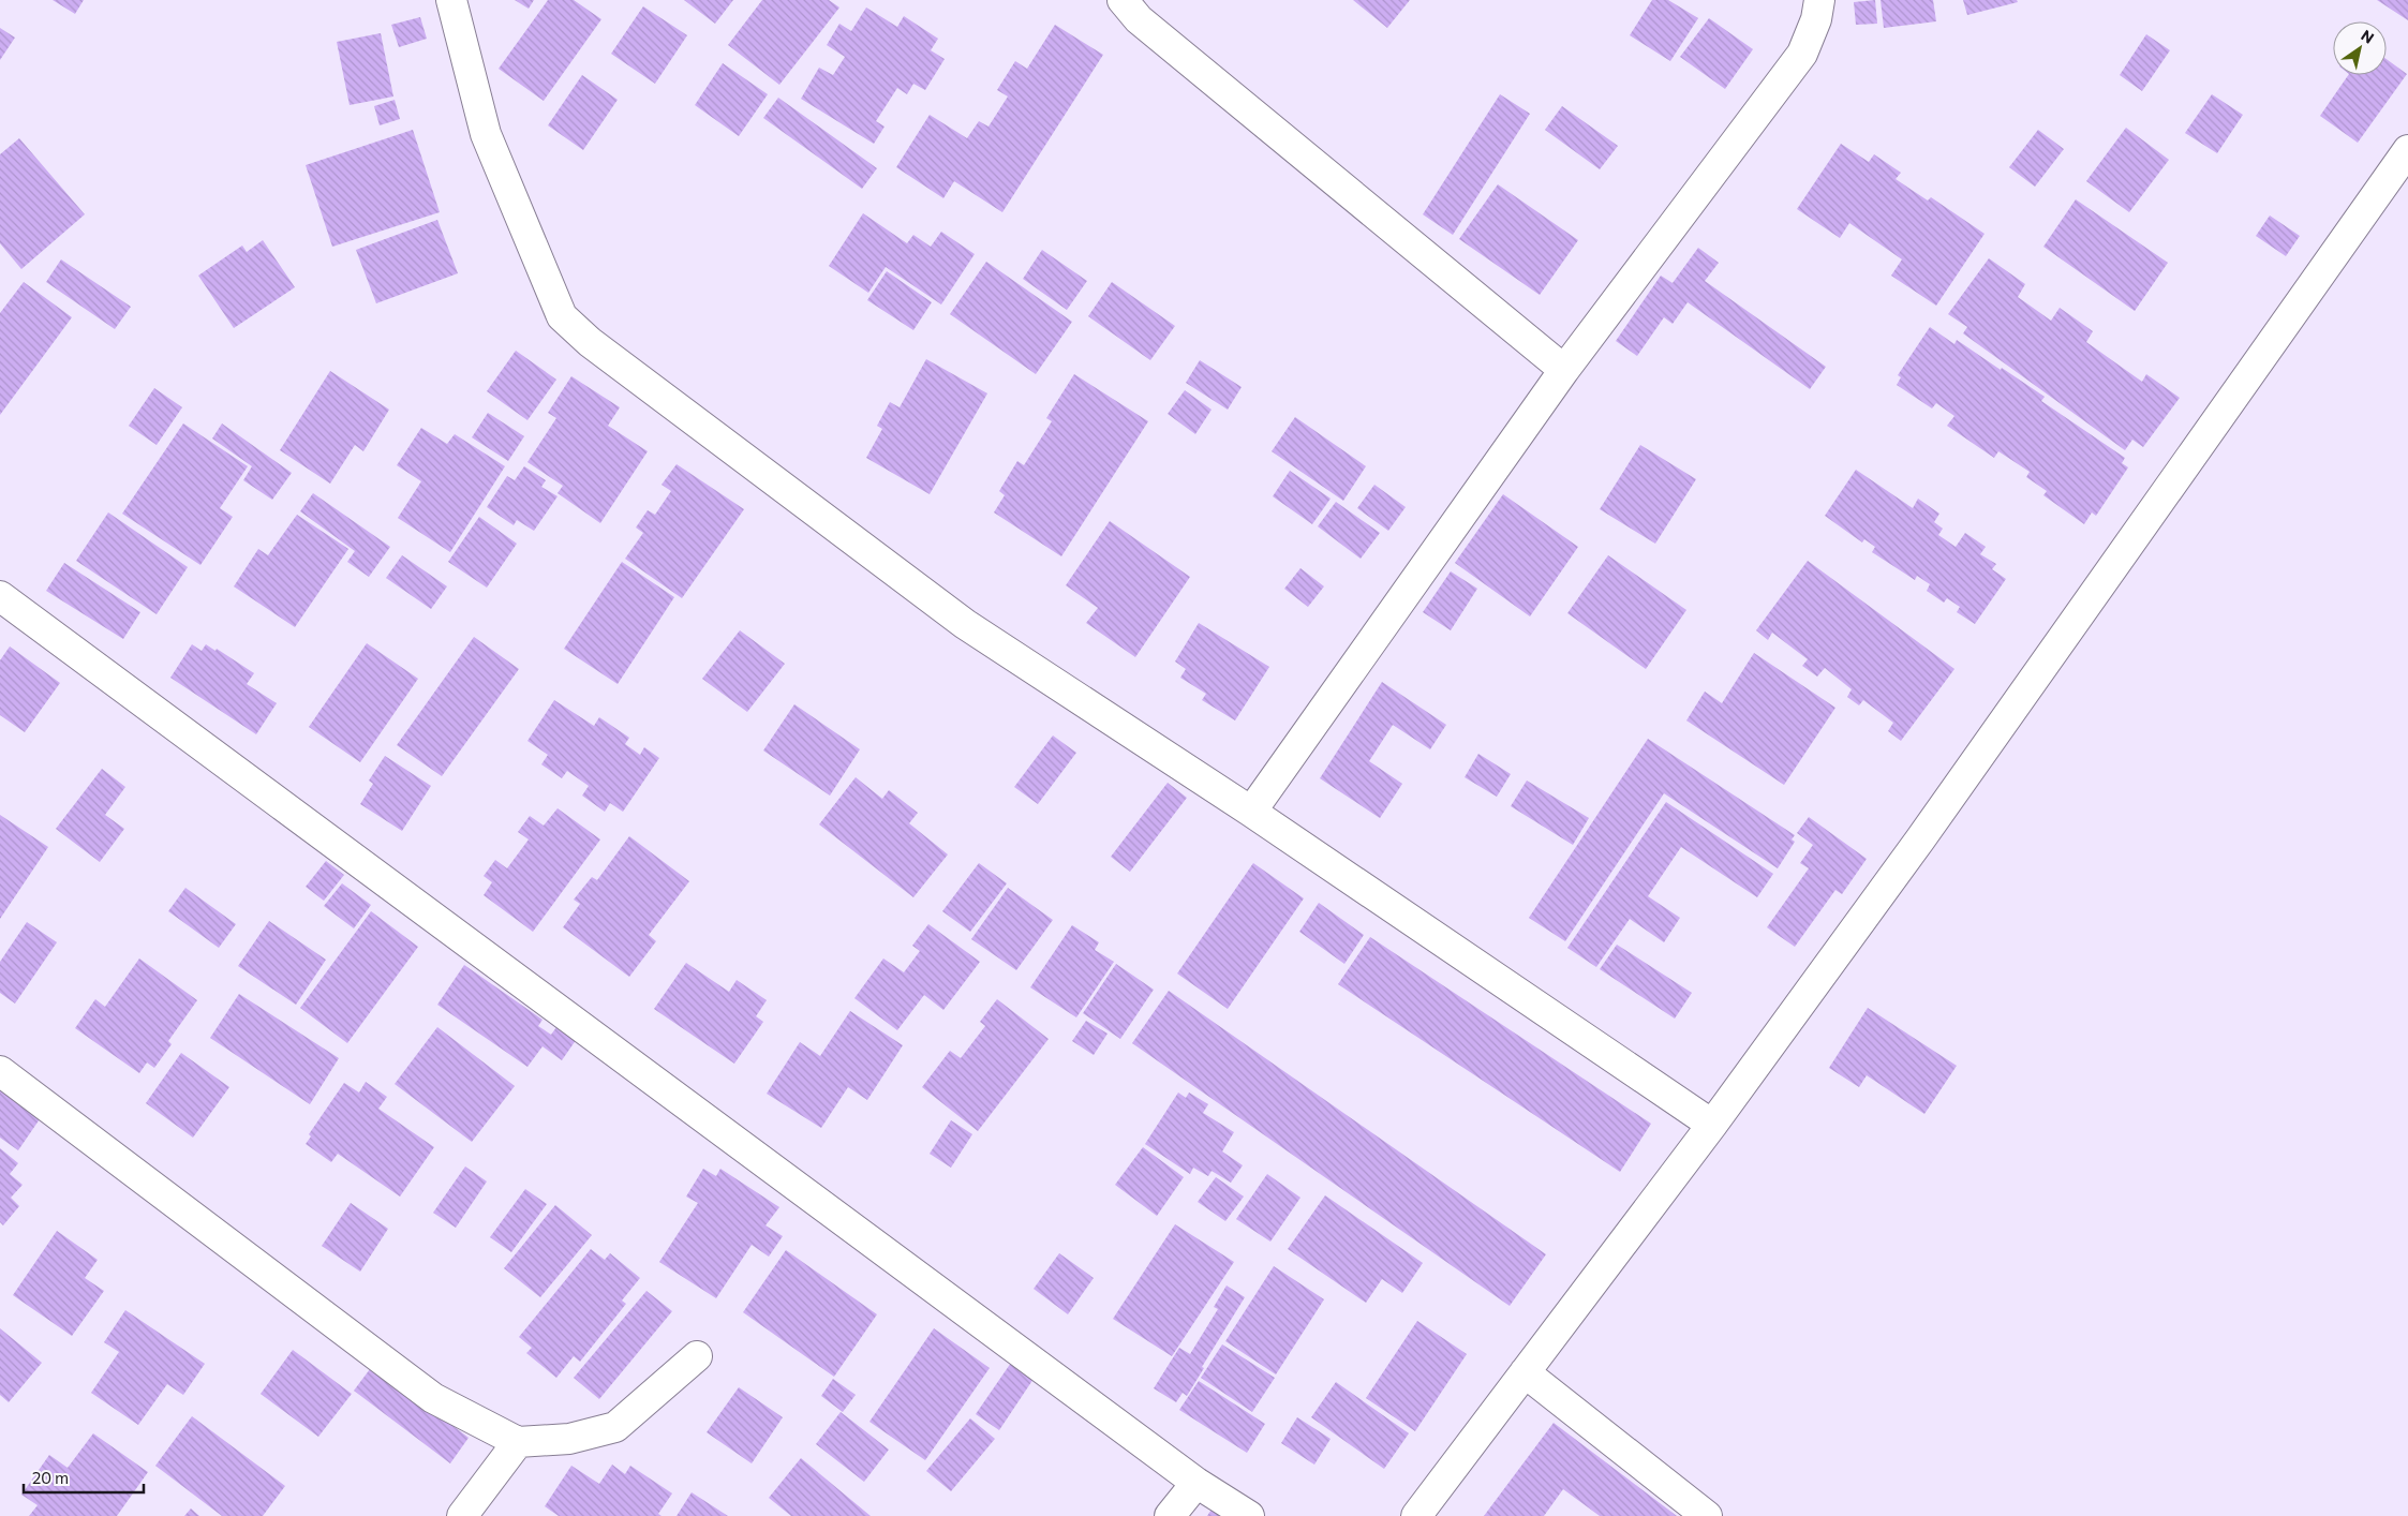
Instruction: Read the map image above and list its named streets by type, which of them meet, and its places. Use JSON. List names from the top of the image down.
{
  "scale_bar": "20 m",
  "north": "top right"
}
